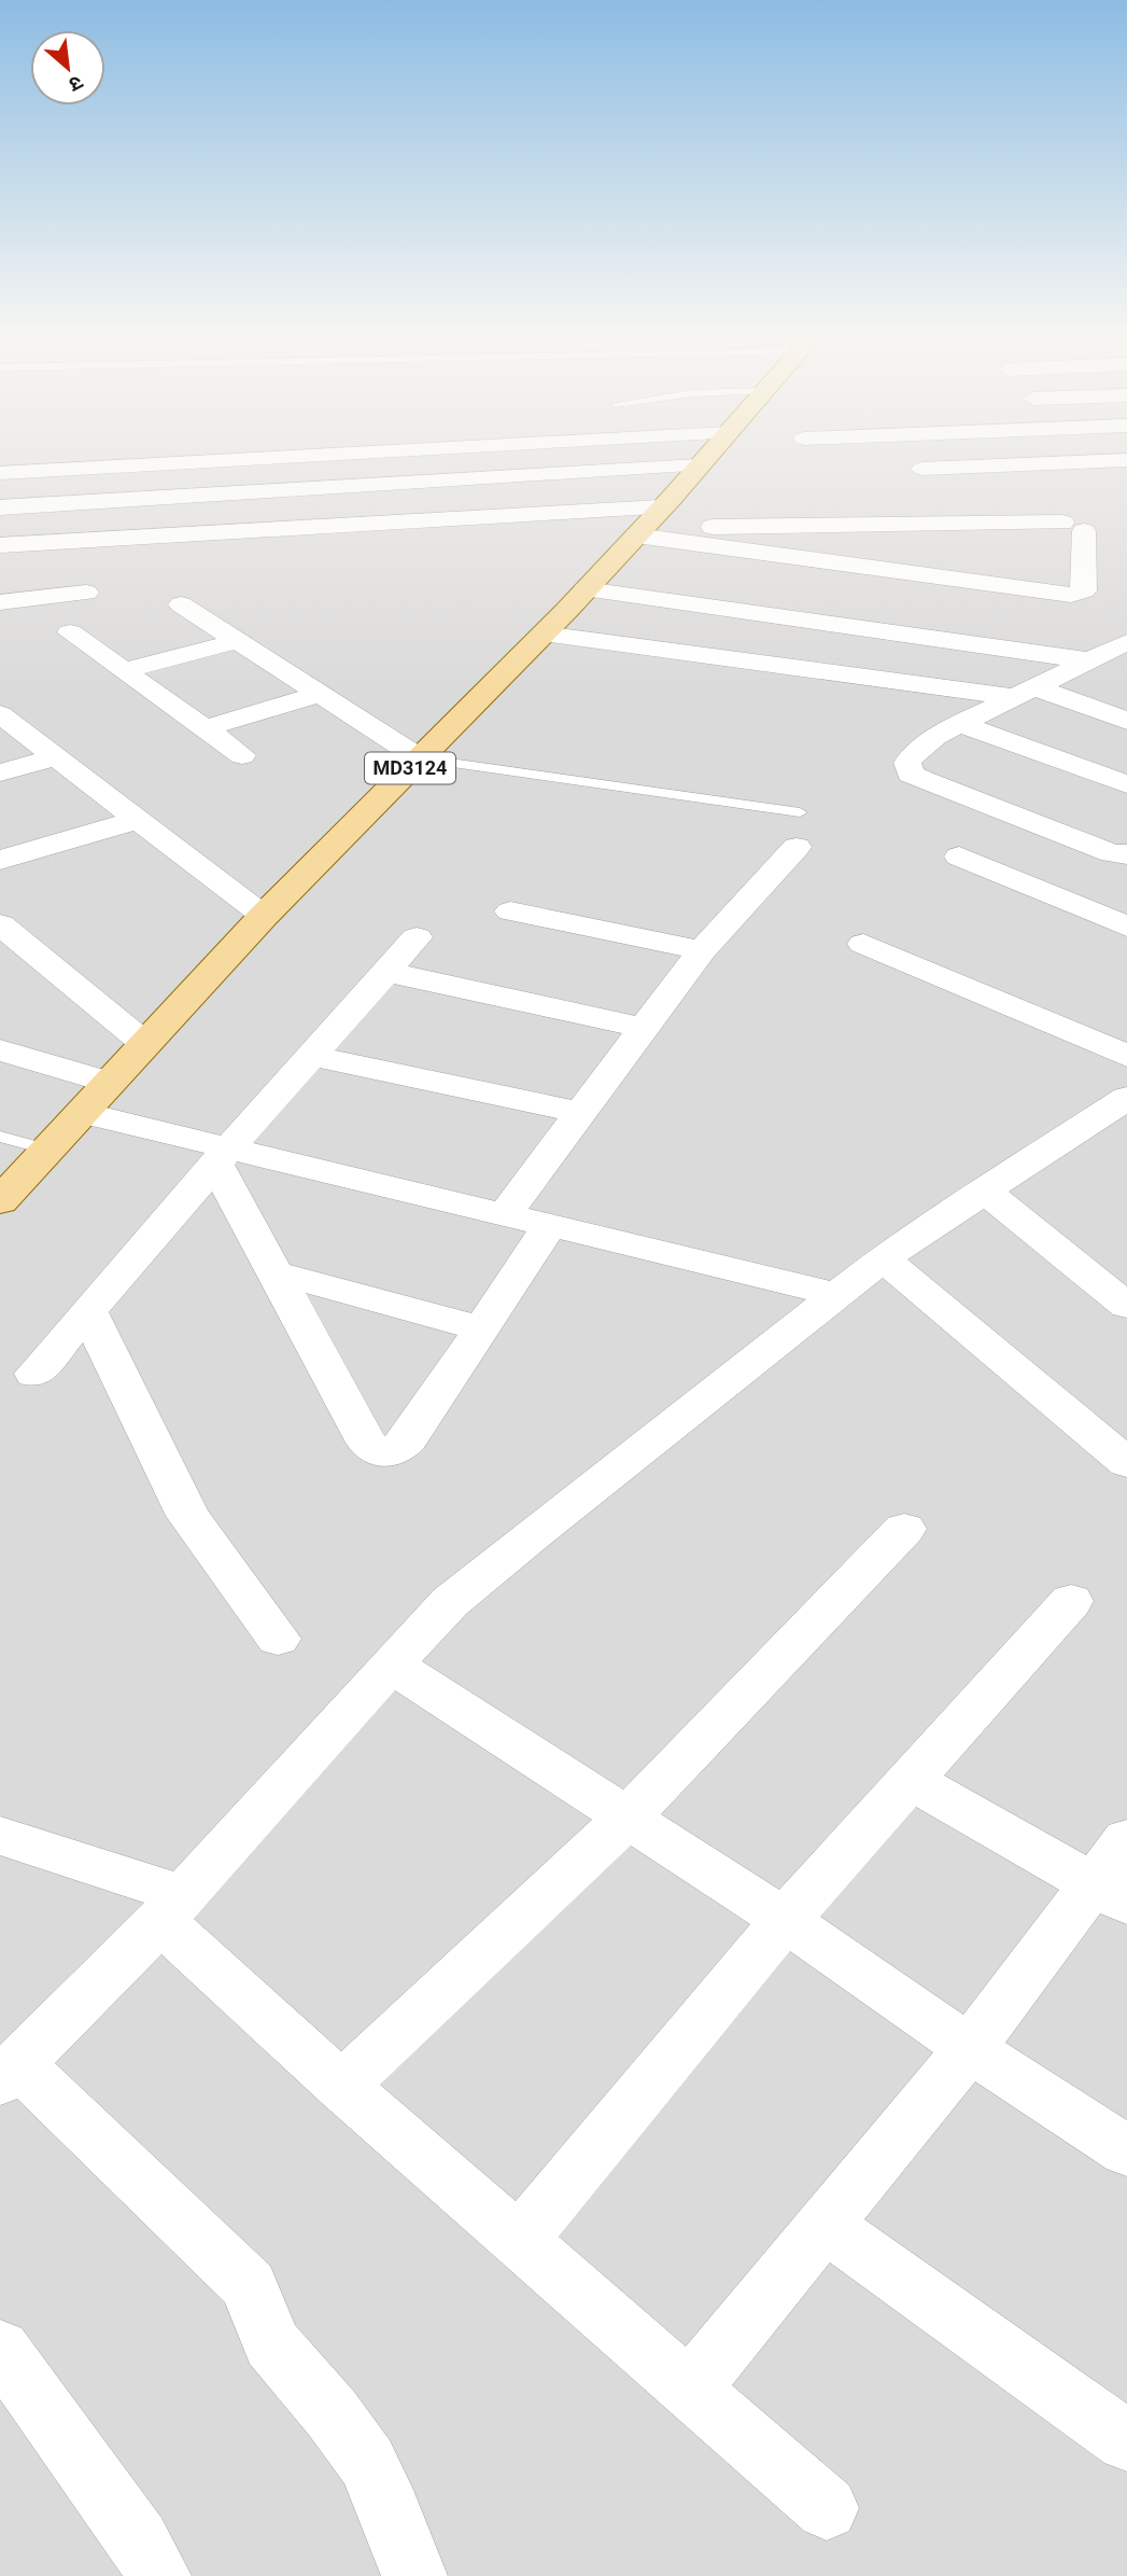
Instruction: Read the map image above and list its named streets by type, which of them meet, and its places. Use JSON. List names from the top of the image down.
{
  "streets": {
    "main road": ["MD3124"]
  },
  "north": "bottom right"
}
